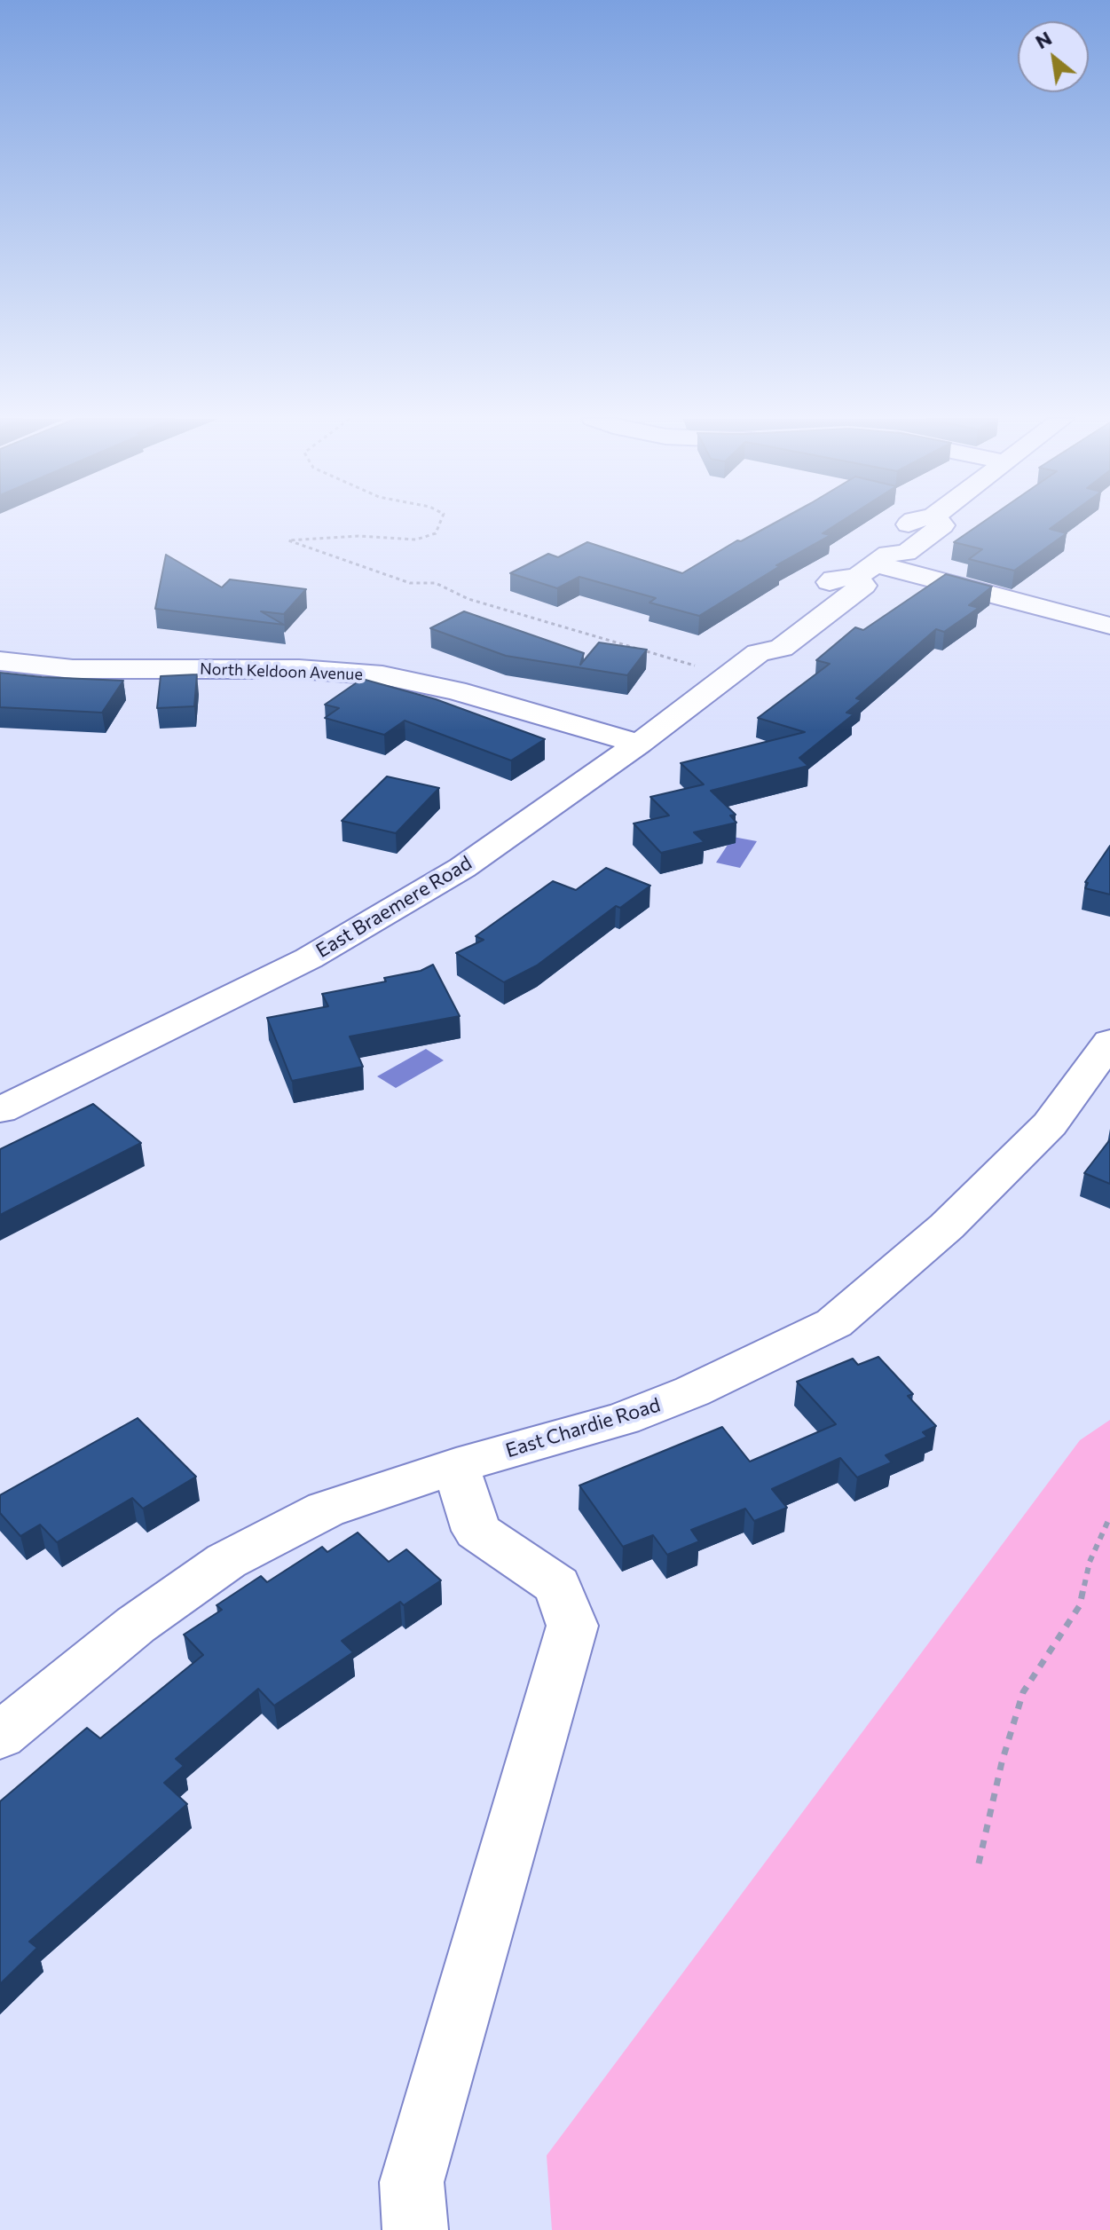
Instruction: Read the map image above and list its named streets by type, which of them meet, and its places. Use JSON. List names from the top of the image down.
{
  "streets": {
    "street": ["North Keldoon Avenue", "East Braemere Road", "East Chardie Road"]
  },
  "crossings": [
    ["North Keldoon Avenue", "East Braemere Road"]
  ],
  "north": "top left"
}
